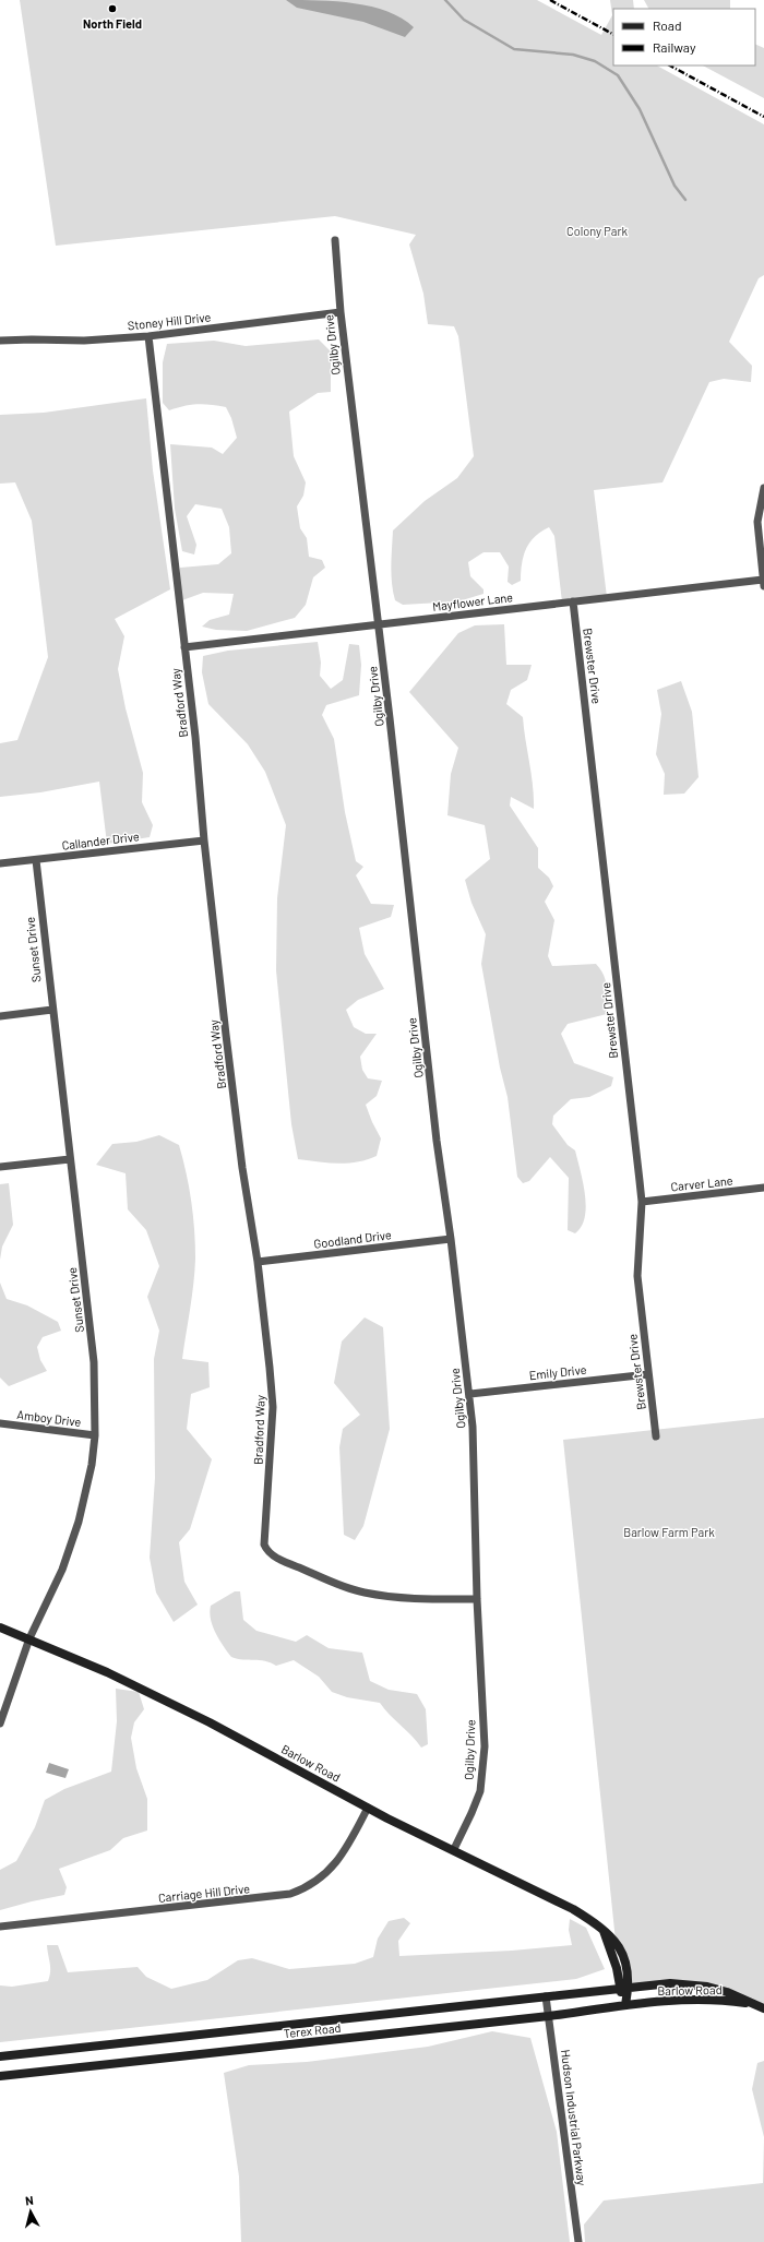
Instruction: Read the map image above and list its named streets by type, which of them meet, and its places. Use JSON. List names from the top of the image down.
{
  "streets": {
    "street": [
      "Stoney Hill Drive",
      "Ogilby Drive",
      "Mayflower Lane",
      "Brewster Drive",
      "Bradford Way",
      "Callander Drive",
      "Sunset Drive",
      "Carver Lane",
      "Goodland Drive",
      "Emily Drive",
      "Amboy Drive",
      "Barlow Road",
      "Carriage Hill Drive",
      "Terex Road",
      "Hudson Industrial Parkway"
    ]
  },
  "crossings": [
    ["Stoney Hill Drive", "Ogilby Drive"],
    ["Stoney Hill Drive", "Bradford Way"],
    ["Ogilby Drive", "Mayflower Lane"],
    ["Ogilby Drive", "Bradford Way"],
    ["Ogilby Drive", "Goodland Drive"],
    ["Ogilby Drive", "Emily Drive"],
    ["Ogilby Drive", "Barlow Road"],
    ["Mayflower Lane", "Brewster Drive"],
    ["Mayflower Lane", "Bradford Way"],
    ["Brewster Drive", "Carver Lane"],
    ["Brewster Drive", "Emily Drive"],
    ["Bradford Way", "Callander Drive"],
    ["Bradford Way", "Goodland Drive"],
    ["Callander Drive", "Sunset Drive"],
    ["Sunset Drive", "Amboy Drive"],
    ["Sunset Drive", "Barlow Road"],
    ["Barlow Road", "Carriage Hill Drive"],
    ["Barlow Road", "Terex Road"],
    ["Terex Road", "Hudson Industrial Parkway"]
  ],
  "parks": ["Colony Park", "Barlow Farm Park"],
  "places": ["North Field"],
  "legend": ["Road", "Railway"],
  "north": "top"
}
